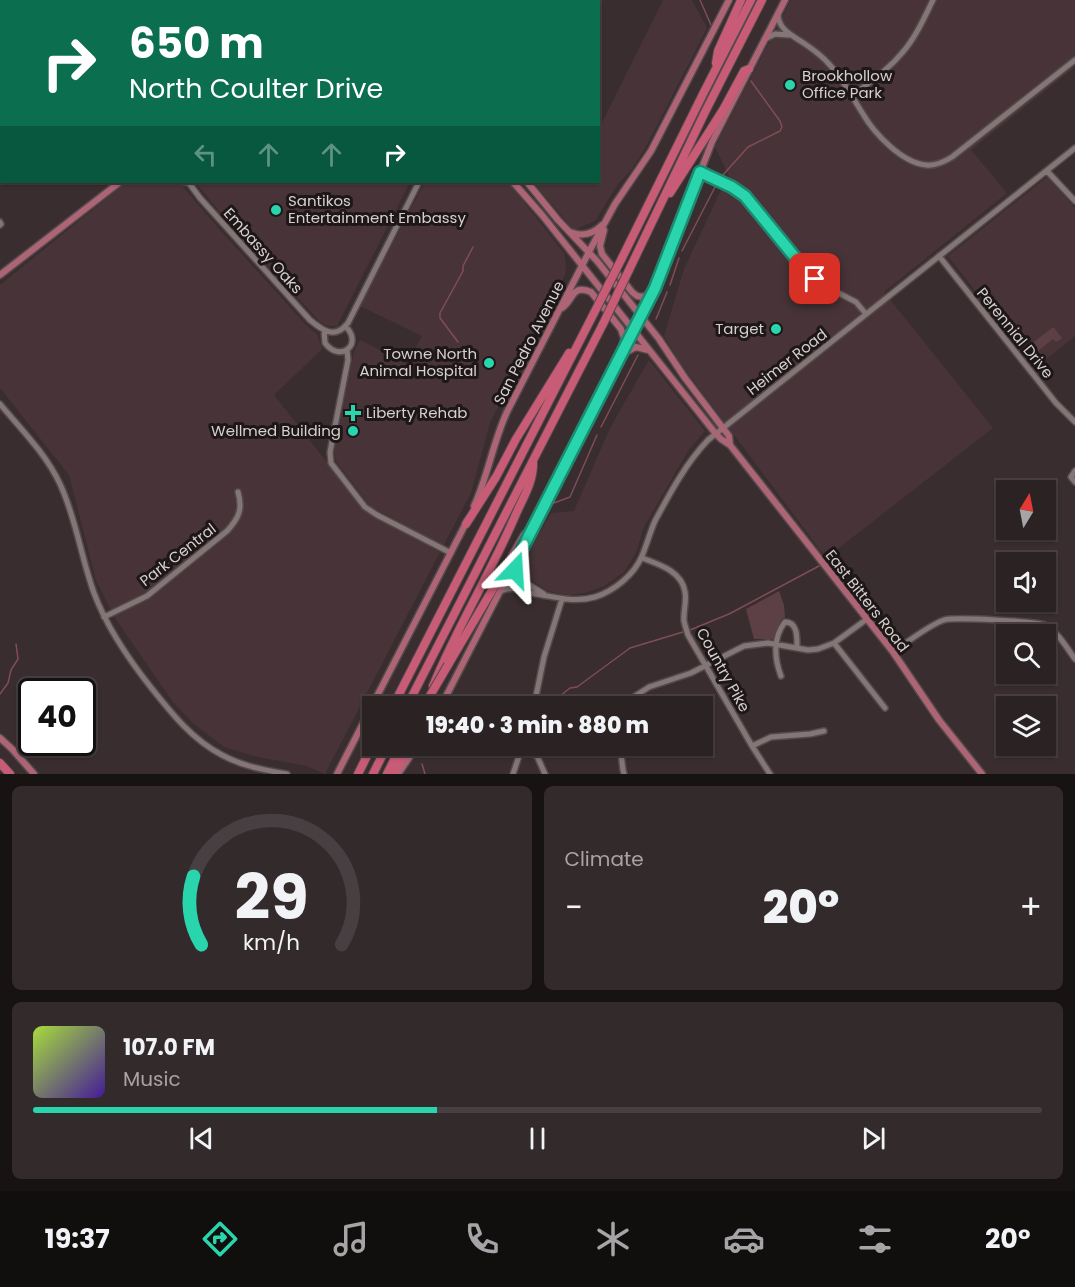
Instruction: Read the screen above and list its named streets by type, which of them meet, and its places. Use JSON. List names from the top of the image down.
{
  "streets": {
    "main road": ["San Pedro Avenue", "East Bitters Road"],
    "street": [
      "Embassy Oaks",
      "Perennial Drive",
      "Heimer Road",
      "Park Central",
      "Country Pike"
    ]
  },
  "crossings": [
    ["Perennial Drive", "Heimer Road"],
    ["San Pedro Avenue", "East Bitters Road"],
    ["Heimer Road", "East Bitters Road"],
    ["Heimer Road", "Country Pike"]
  ],
  "places": {
    "other": [
      "Brookhollow Office Park",
      "Santikos Entertainment Embassy",
      "Target",
      "Towne North Animal Hospital",
      "Wellmed Building"
    ],
    "health": ["Liberty Rehab"]
  },
  "north": "top",
  "page": {
    "turn": ["650 m", "North Coulter Drive"],
    "limit": "40",
    "trip": "19:40 · 3 min · 880 m",
    "tile": "Climate",
    "heat": ["−", "20°", "+"],
    "song": ["107.0 FM", "Music"],
    "tabs": ["19:37", "20°"],
    "gauge": ["29", "km/h"]
  }
}
